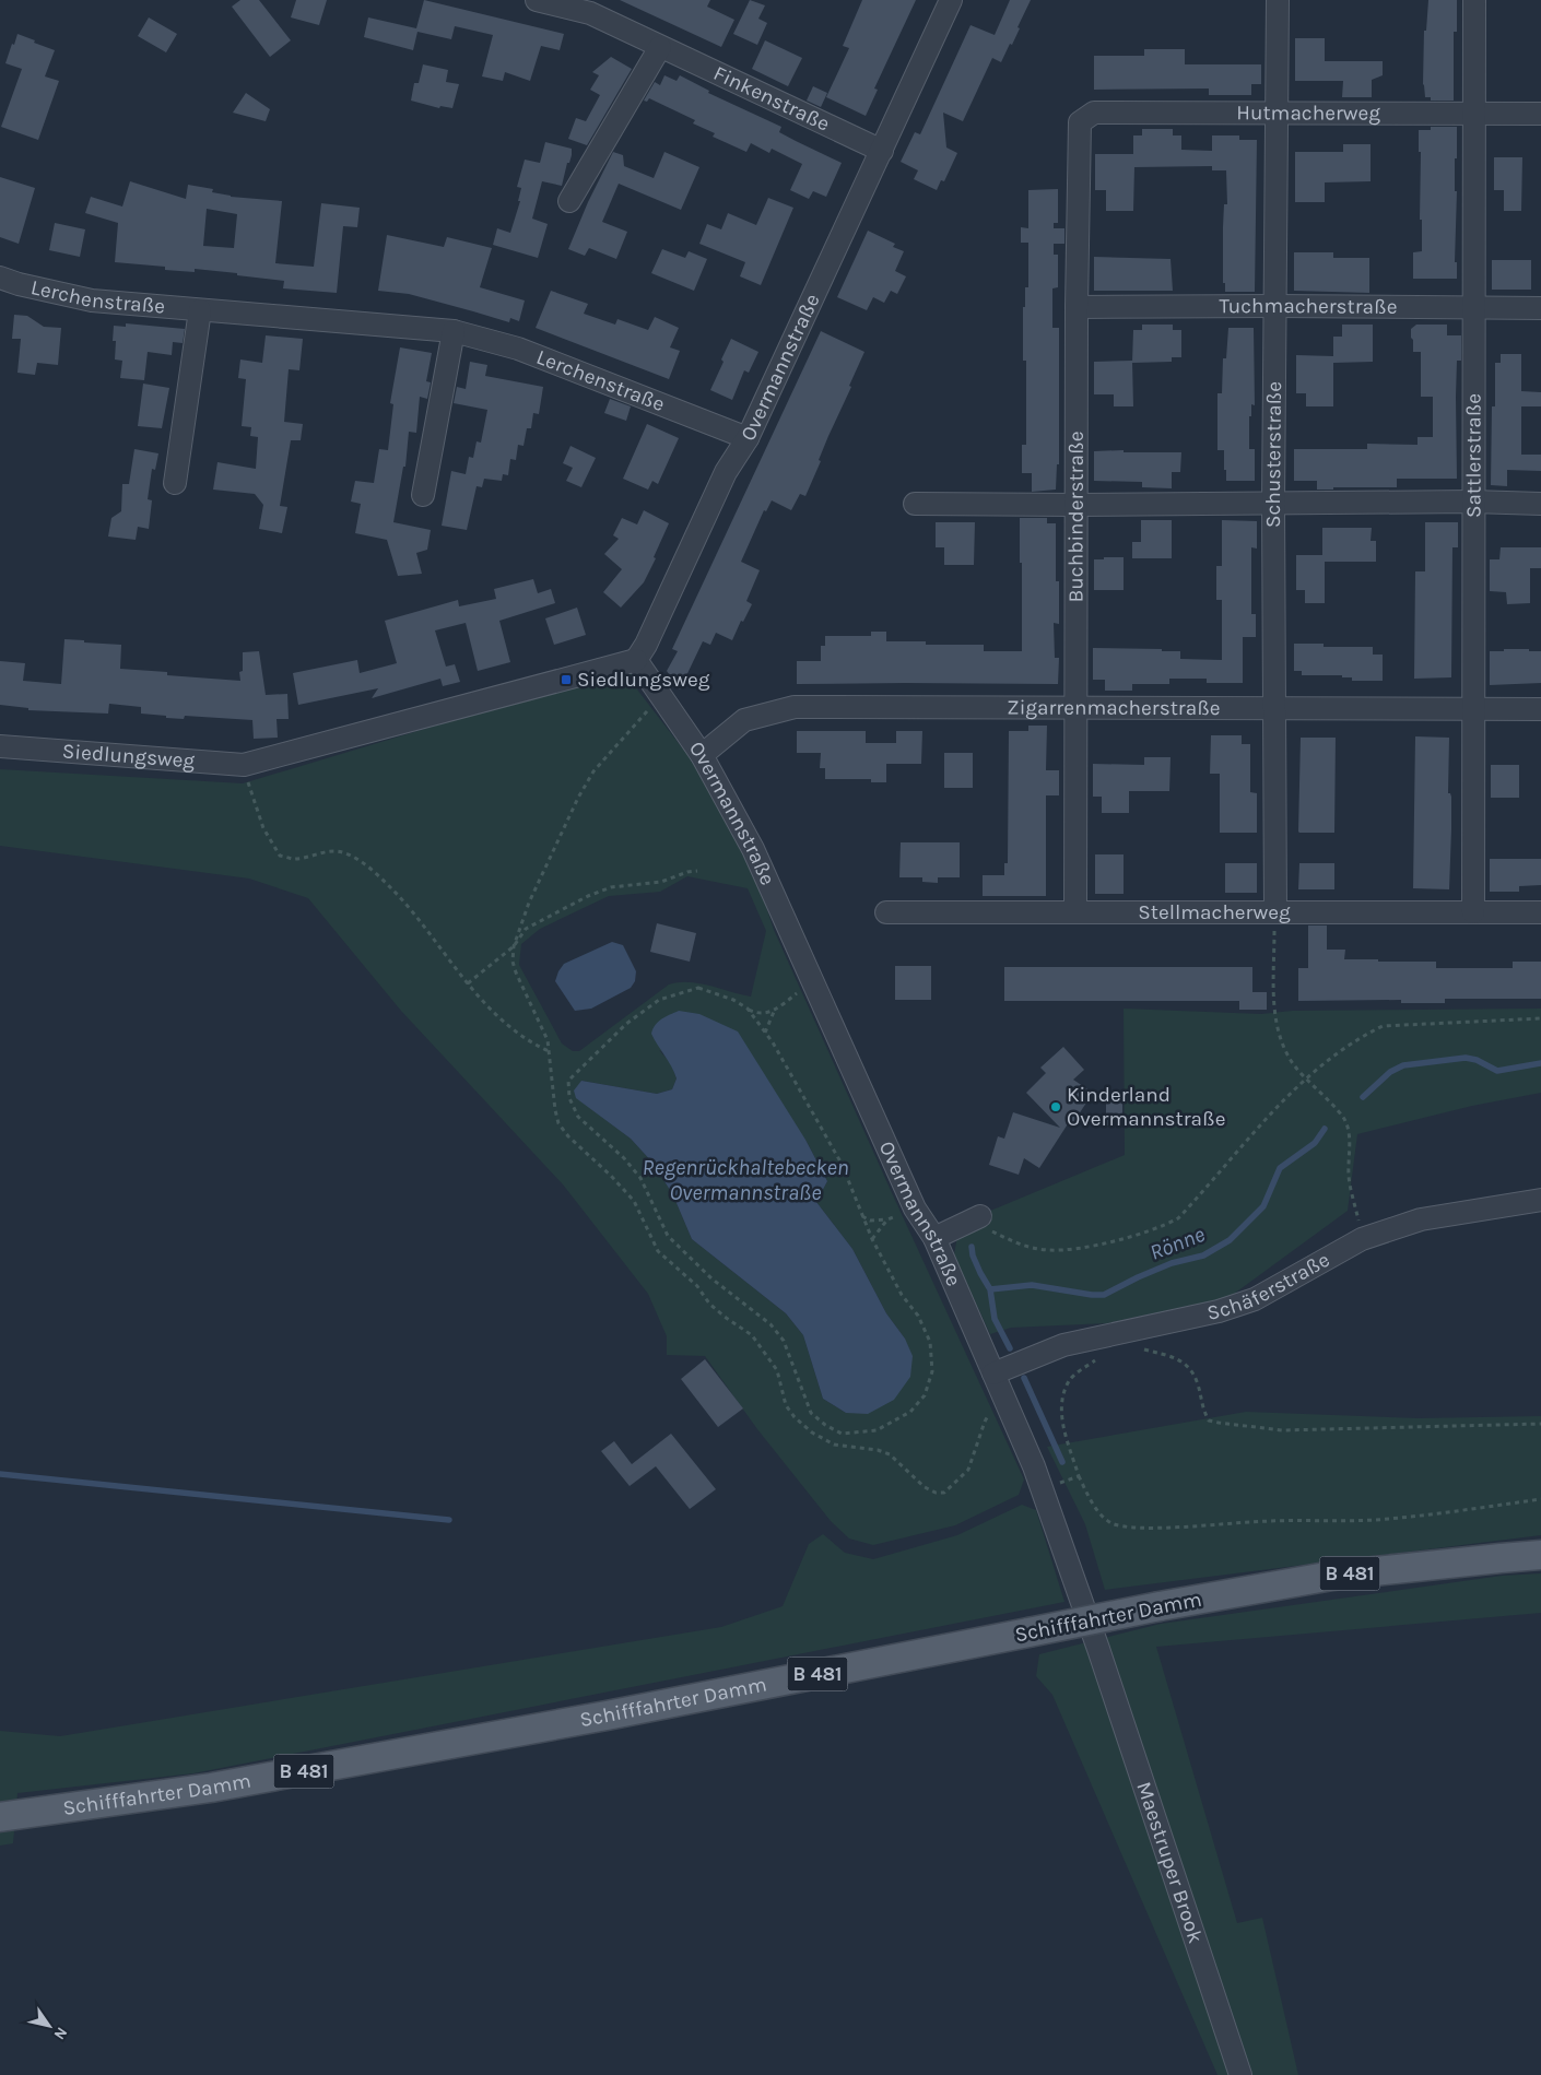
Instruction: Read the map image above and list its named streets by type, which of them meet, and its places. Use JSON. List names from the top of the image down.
{
  "streets": {
    "main road": ["B 481", "Schifffahrter Damm"],
    "street": [
      "Finkenstraße",
      "Hutmacherweg",
      "Lerchenstraße",
      "Tuchmacherstraße",
      "Overmannstraße",
      "Schusterstraße",
      "Sattlerstraße",
      "Buchbinderstraße",
      "Zigarrenmacherstraße",
      "Siedlungsweg",
      "Stellmacherweg",
      "Schäferstraße",
      "Maestruper Brook"
    ]
  },
  "crossings": [
    ["Finkenstraße", "Overmannstraße"],
    ["Hutmacherweg", "Schusterstraße"],
    ["Hutmacherweg", "Sattlerstraße"],
    ["Hutmacherweg", "Buchbinderstraße"],
    ["Lerchenstraße", "Overmannstraße"],
    ["Tuchmacherstraße", "Schusterstraße"],
    ["Tuchmacherstraße", "Sattlerstraße"],
    ["Tuchmacherstraße", "Buchbinderstraße"],
    ["Overmannstraße", "Zigarrenmacherstraße"],
    ["Overmannstraße", "Siedlungsweg"],
    ["Overmannstraße", "Schäferstraße"],
    ["Overmannstraße", "Maestruper Brook"],
    ["Schusterstraße", "Zigarrenmacherstraße"],
    ["Schusterstraße", "Stellmacherweg"],
    ["Sattlerstraße", "Zigarrenmacherstraße"],
    ["Sattlerstraße", "Stellmacherweg"],
    ["Buchbinderstraße", "Zigarrenmacherstraße"],
    ["Buchbinderstraße", "Stellmacherweg"]
  ],
  "water": ["Regenrückhaltebecken Overmannstraße", "Rönne"],
  "places": {
    "transit": ["Siedlungsweg"],
    "other": ["Kinderland Overmannstraße"]
  },
  "north": "bottom right"
}
